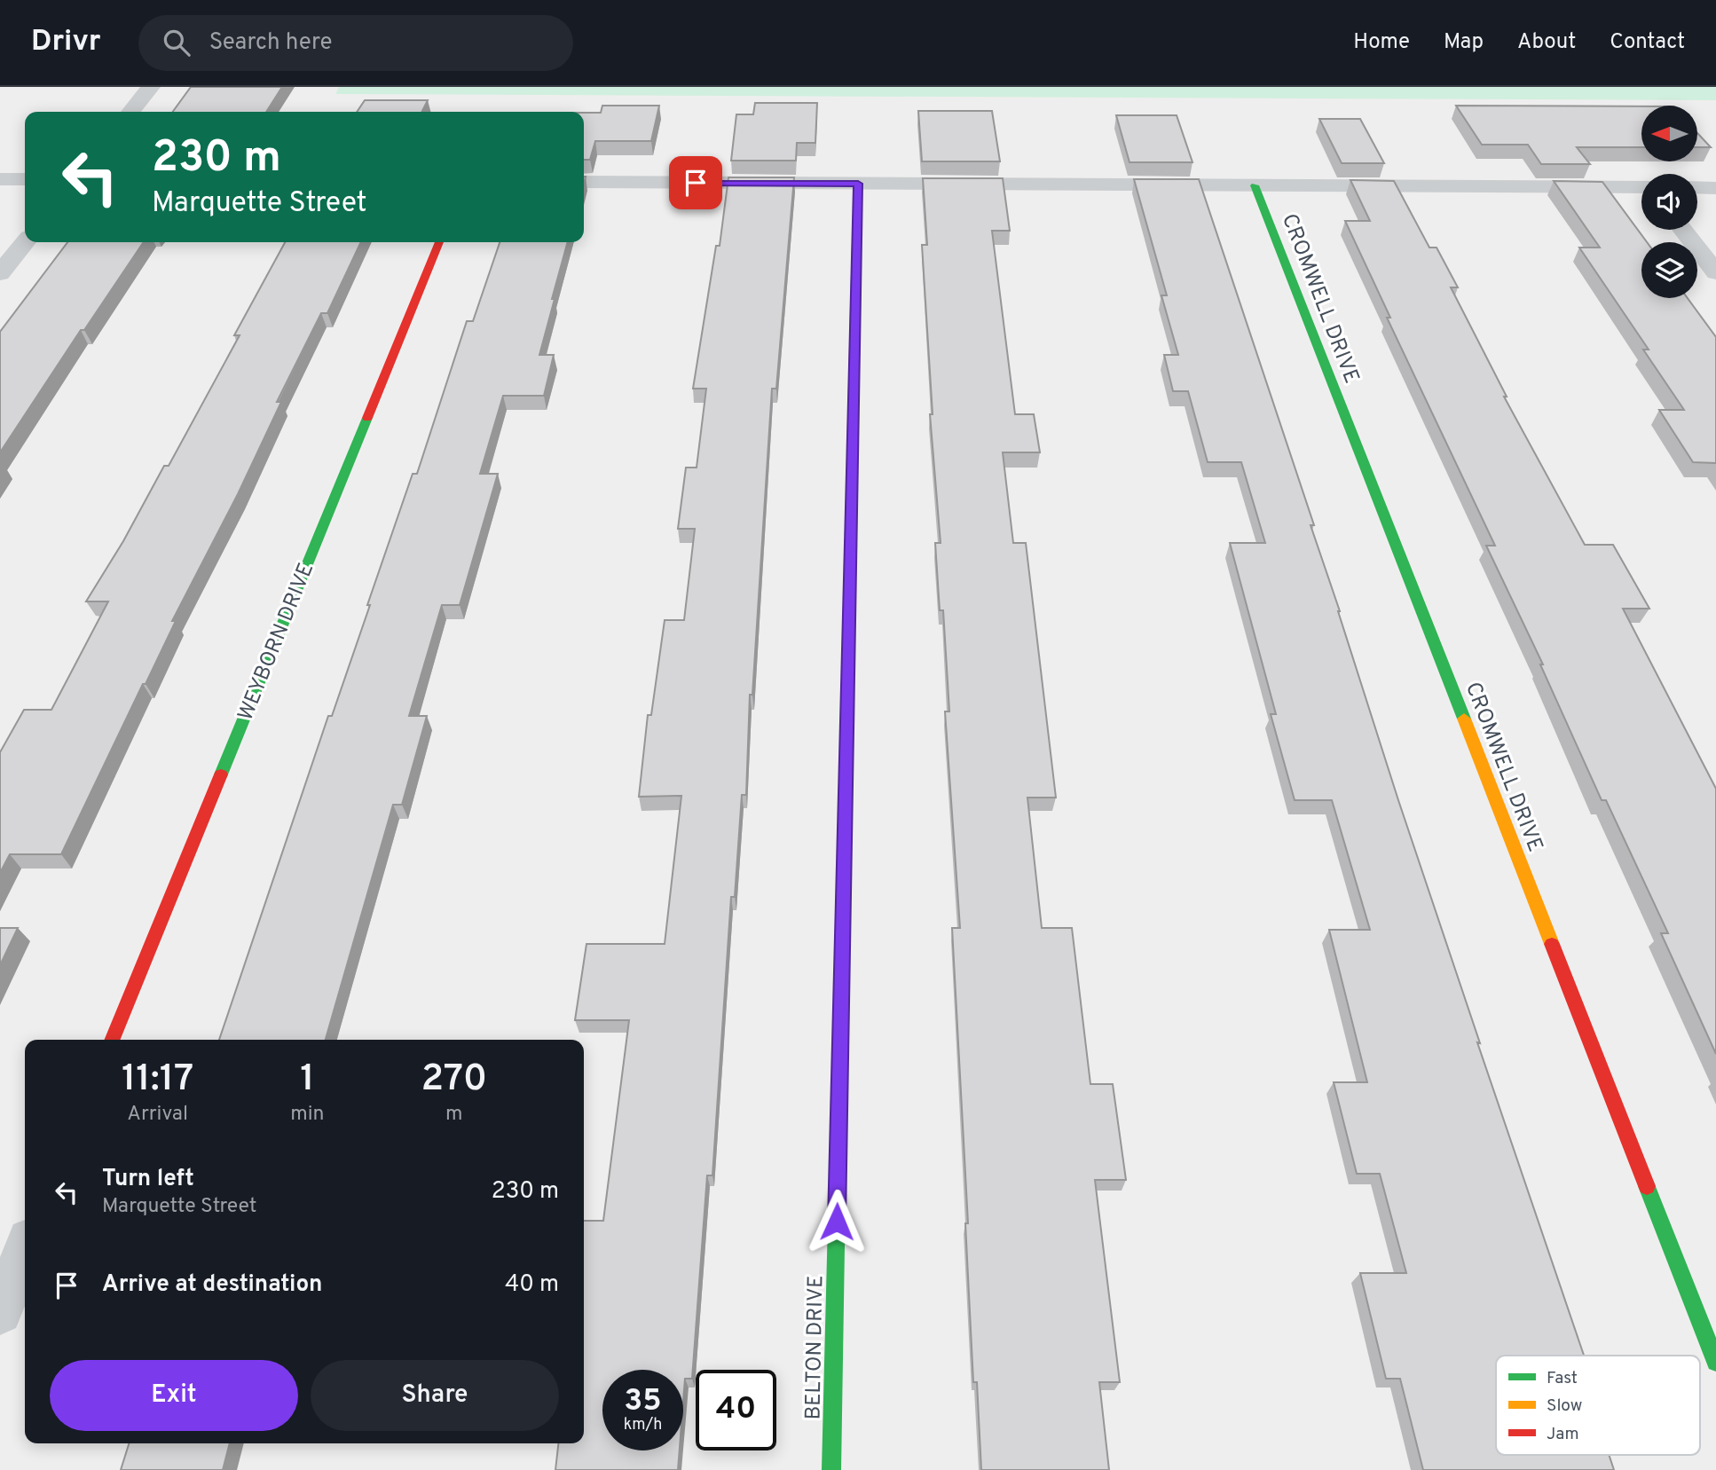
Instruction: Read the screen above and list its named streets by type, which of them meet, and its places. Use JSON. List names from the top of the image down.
{
  "streets": {
    "street": ["CROMWELL DRIVE", "WEYBORN DRIVE", "BELTON DRIVE"]
  },
  "legend": ["Fast", "Slow", "Jam"],
  "north": "left",
  "page": {
    "header": "Drivr",
    "search": "Search here",
    "nav": [
      "Home",
      "Map",
      "About",
      "Contact"
    ],
    "turn": ["230 m", "Marquette Street"],
    "eta": [
      "11:17",
      "Arrival",
      "1",
      "min",
      "270",
      "m"
    ],
    "list": [
      {
        "name": "Turn left",
        "note": "Marquette Street",
        "value": "230 m"
      },
      {
        "name": "Arrive at destination",
        "value": "40 m"
      }
    ],
    "buttons": ["Exit", "Share"],
    "speed": "35 km/h",
    "limit": "40"
  }
}
